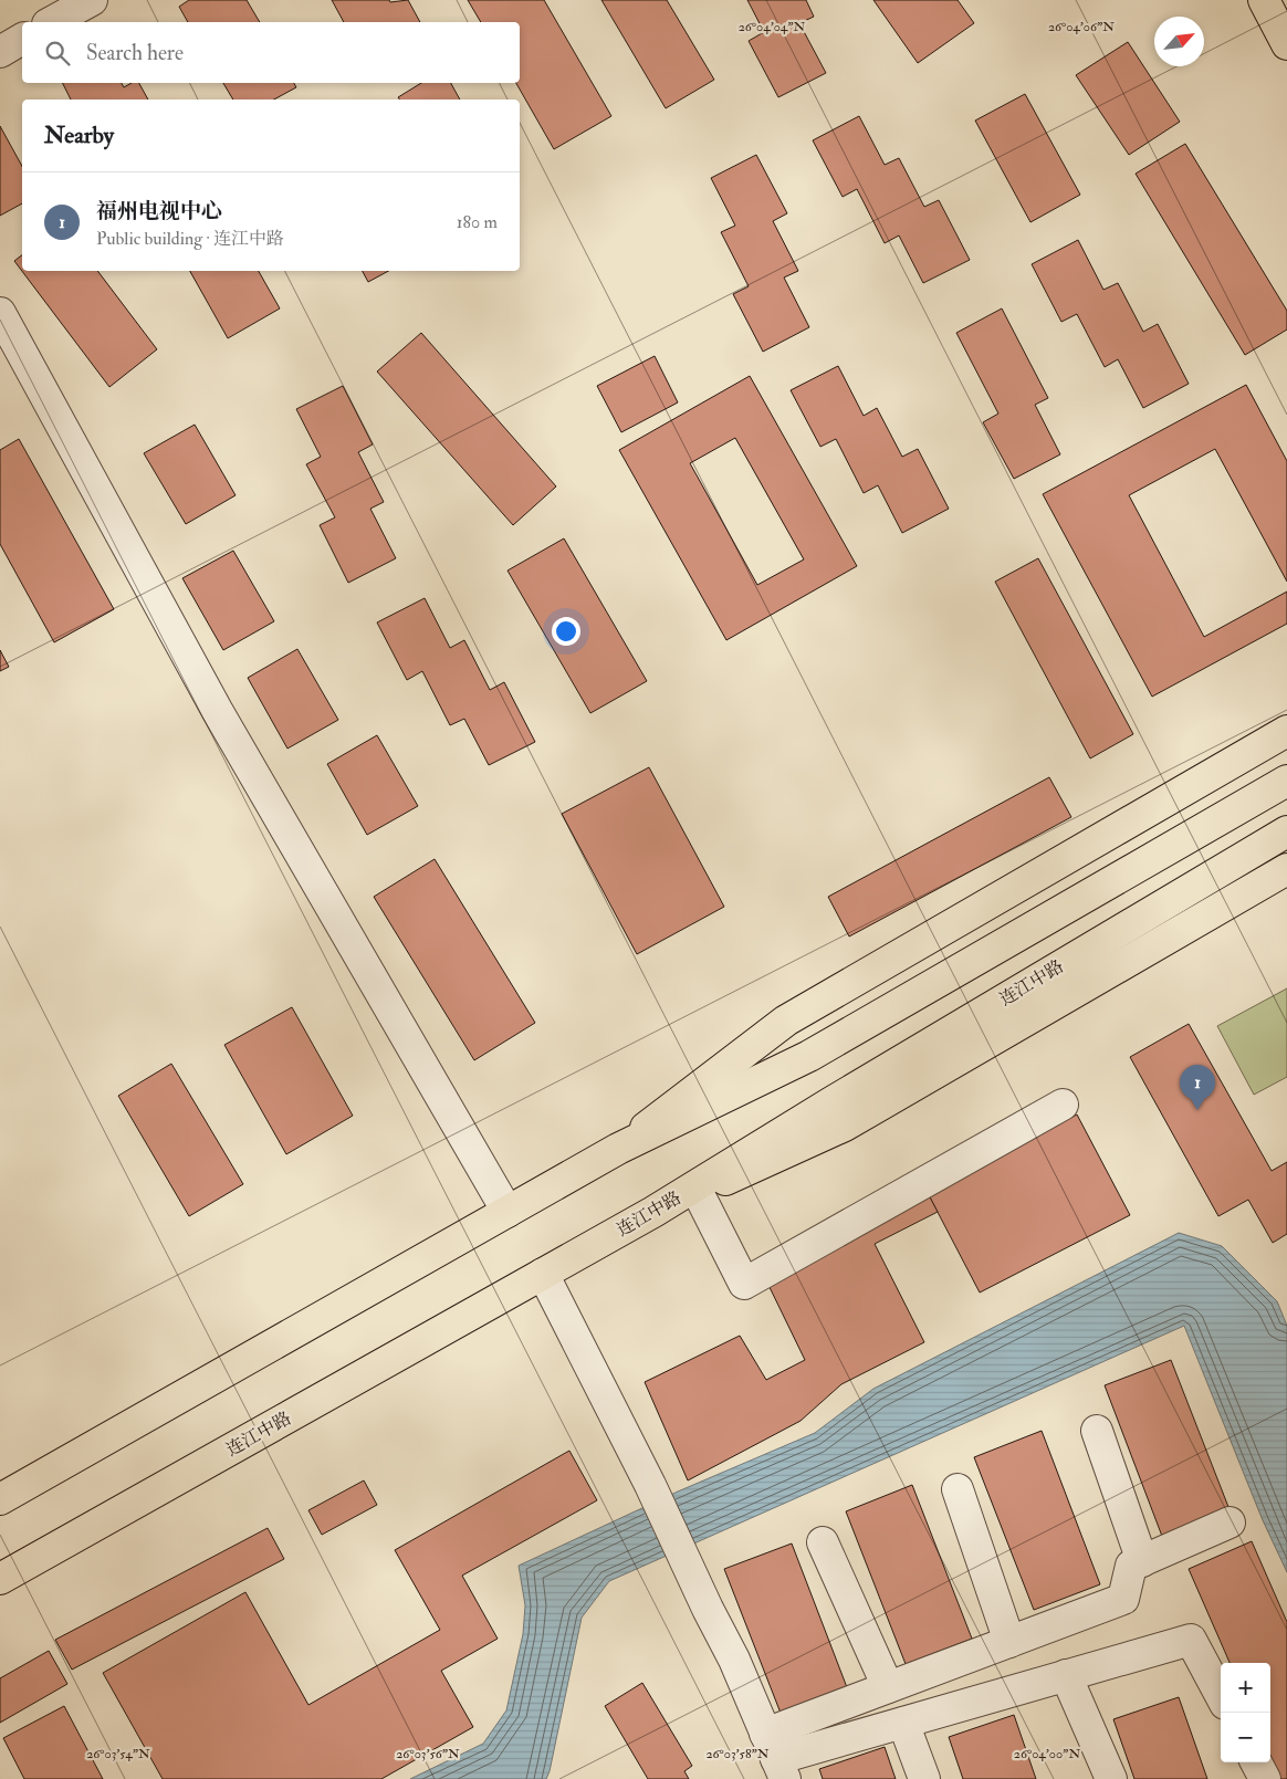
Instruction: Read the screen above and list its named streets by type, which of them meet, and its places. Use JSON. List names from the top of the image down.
{
  "streets": {
    "main road": ["连江中路"]
  },
  "north": "top right",
  "page": {
    "search": "Search here",
    "heading": "Nearby",
    "list": [
      {
        "mark": "1",
        "name": "福州电视中心",
        "note": "Public building · 连江中路",
        "value": "180 m"
      }
    ],
    "pins": "1",
    "map_buttons": ["+", "−"]
  },
  "coordinates": [
    "26°04'04\"N",
    "26°04'06\"N",
    "26°03'54\"N",
    "26°03'56\"N",
    "26°03'58\"N",
    "26°04'00\"N"
  ]
}
